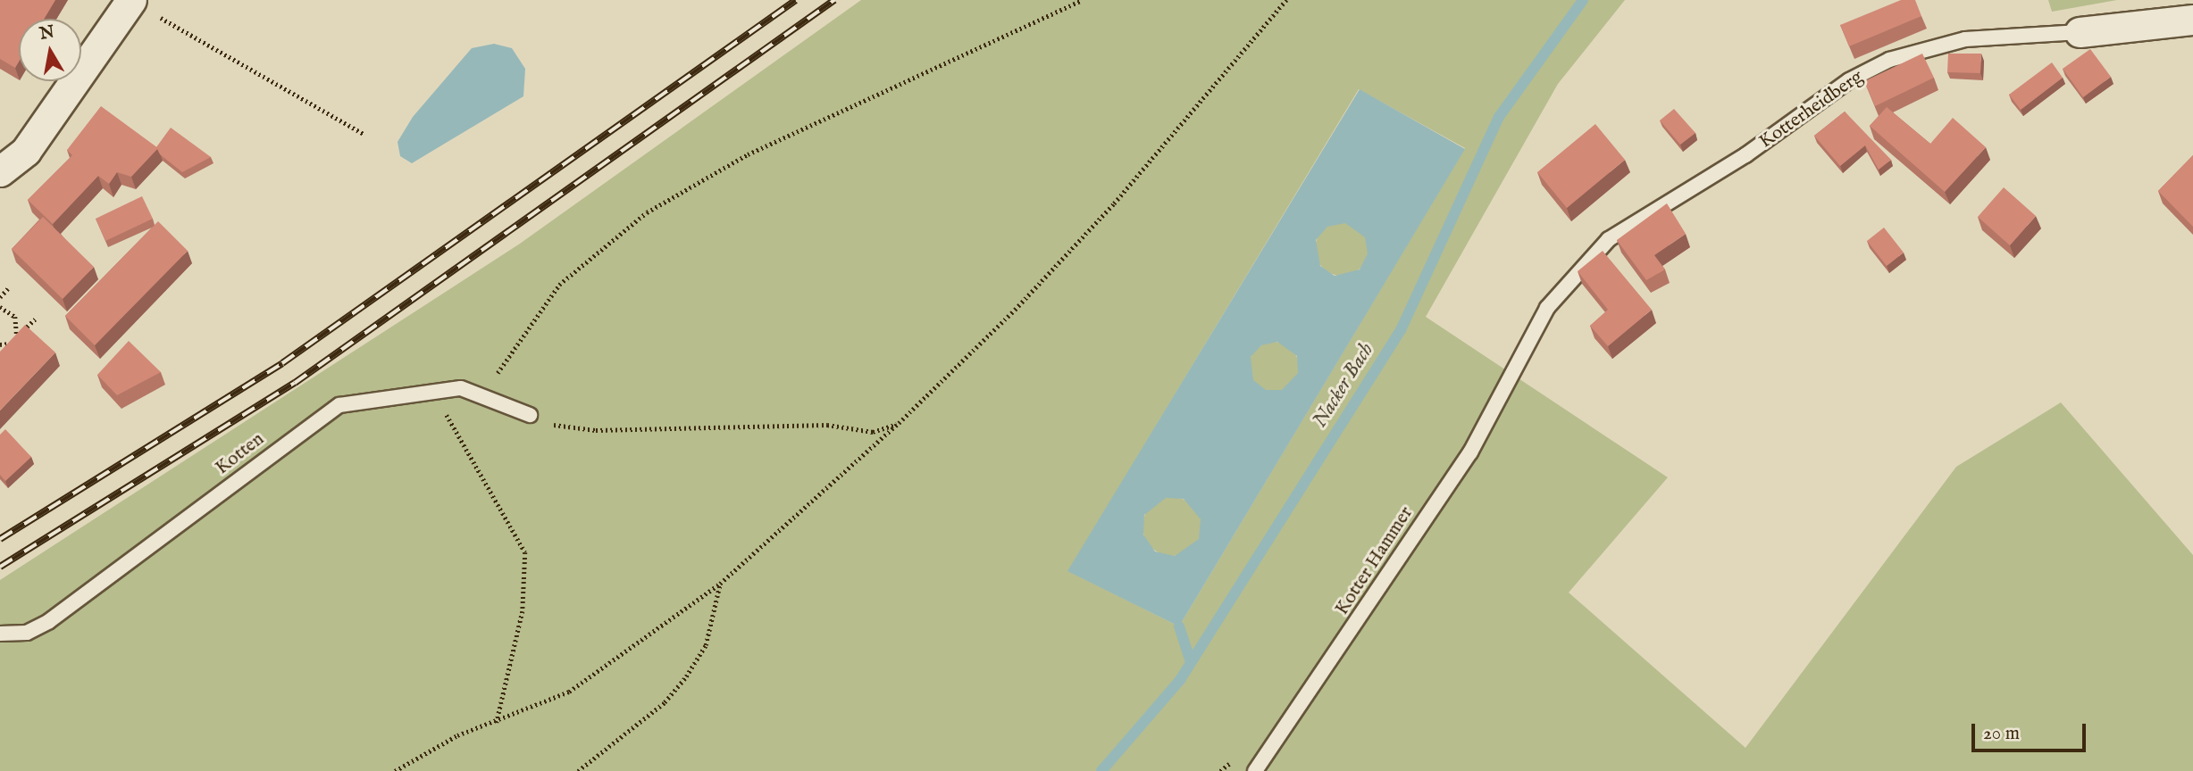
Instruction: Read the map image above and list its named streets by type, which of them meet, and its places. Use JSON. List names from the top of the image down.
{
  "streets": {
    "street": ["Kotterheidberg"],
    "lane": ["Kotten", "Kotter Hammer"]
  },
  "crossings": [
    ["Kotterheidberg", "Kotter Hammer"]
  ],
  "water": ["Nacker Bach"],
  "scale_bar": "20 m",
  "north": "top"
}
